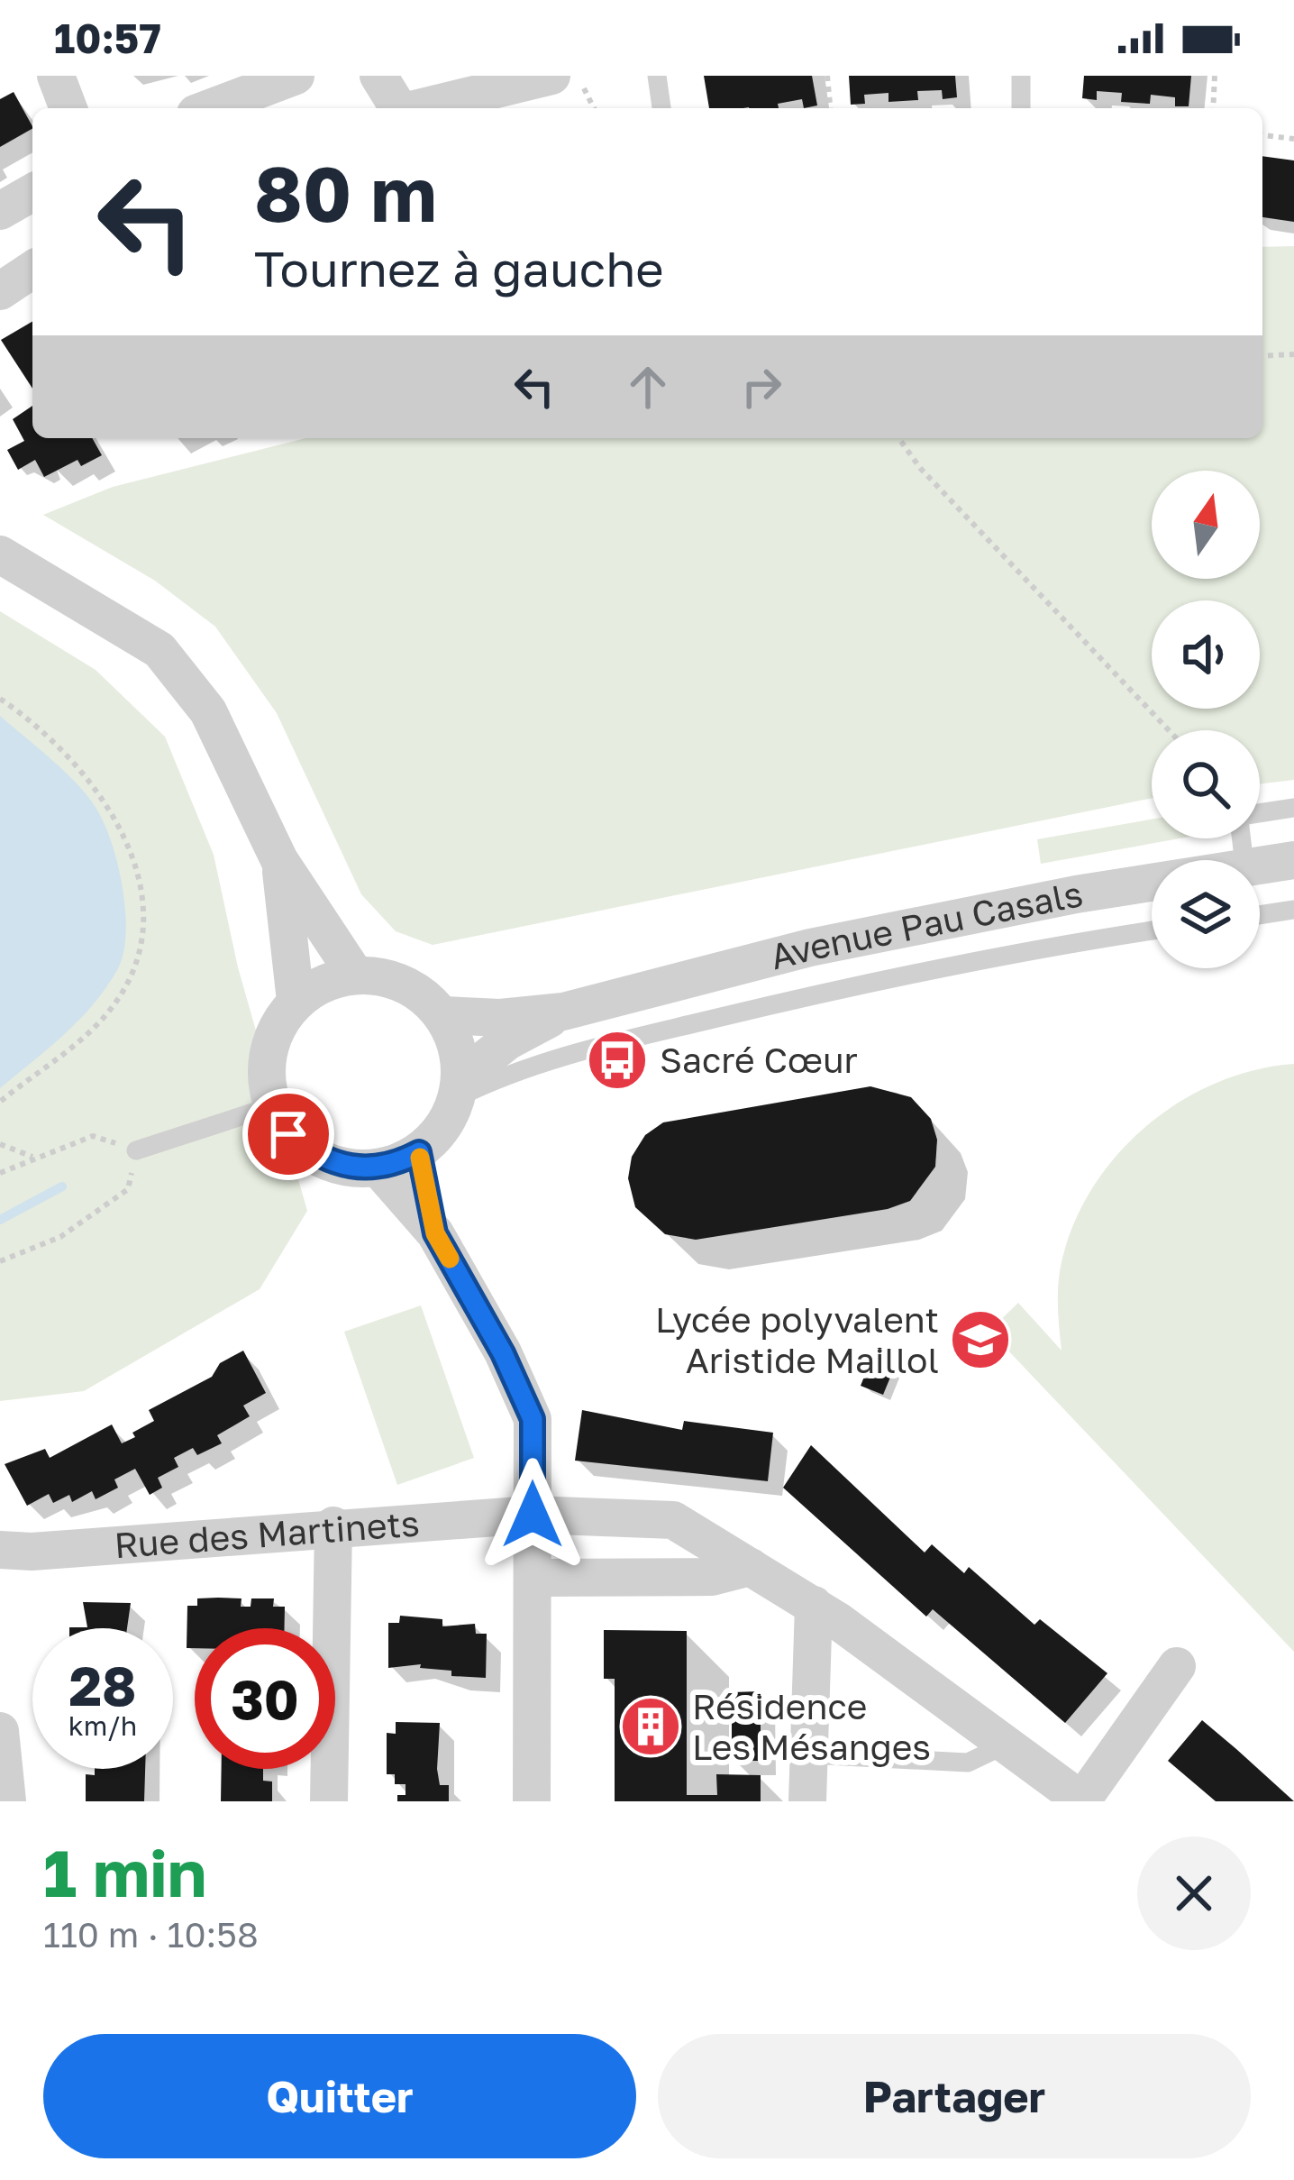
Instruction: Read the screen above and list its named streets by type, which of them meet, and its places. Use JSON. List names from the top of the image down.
{
  "streets": {
    "street": ["Avenue Pau Casals", "Rue des Martinets"]
  },
  "places": {
    "bus stop": ["Sacré Cœur"],
    "school or university": ["Lycée polyvalent Aristide Maillol"],
    "building": ["Résidence Les Mésanges"]
  },
  "north": "top",
  "page": {
    "status": "10:57",
    "turn": ["80 m", "Tournez à gauche"],
    "speed": "28 km/h",
    "limit": "30",
    "heading": ["1 min", "110 m · 10:58"],
    "buttons": ["Quitter", "Partager"]
  }
}
